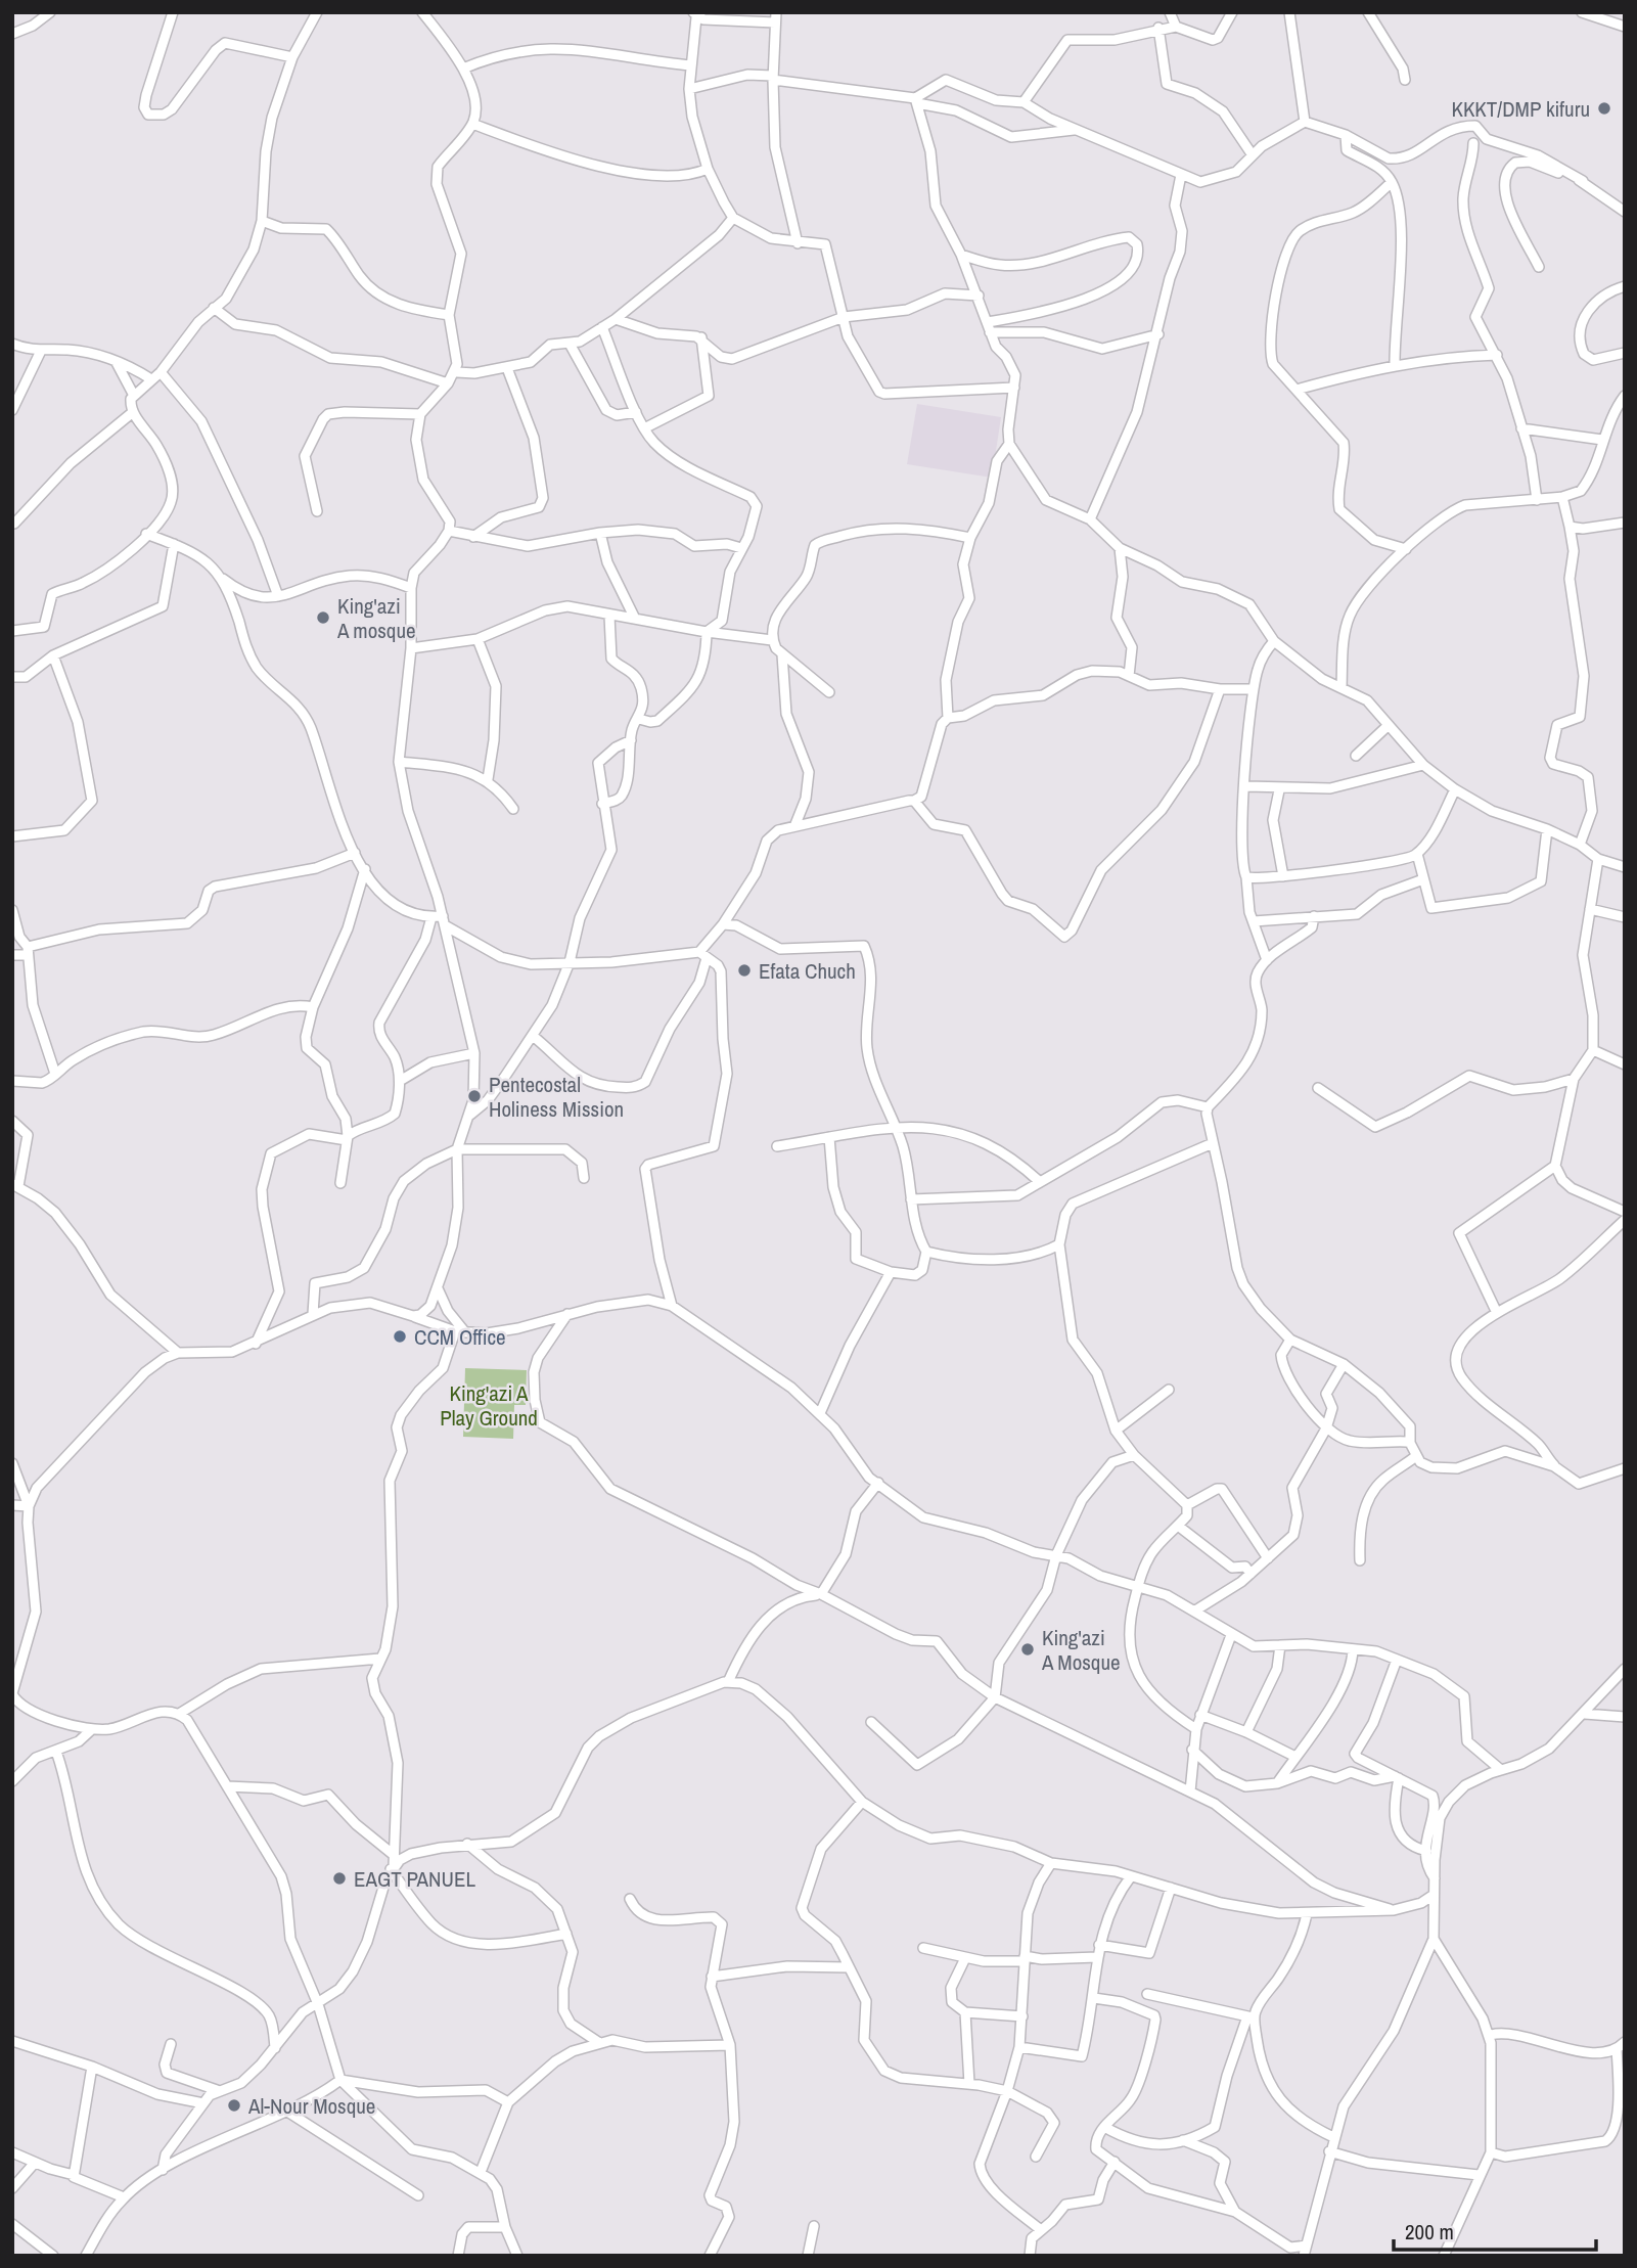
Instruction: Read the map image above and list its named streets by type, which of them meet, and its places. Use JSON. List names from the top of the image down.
{
  "parks": ["King'azi A Play Ground"],
  "places": [
    "KKKT/DMP kifuru",
    "King'azi A mosque",
    "Efata Chuch",
    "Pentecostal Holiness Mission",
    "CCM Office",
    "King'azi A Mosque",
    "EAGT PANUEL",
    "Al-Nour Mosque"
  ],
  "scale_bar": "200 m"
}
